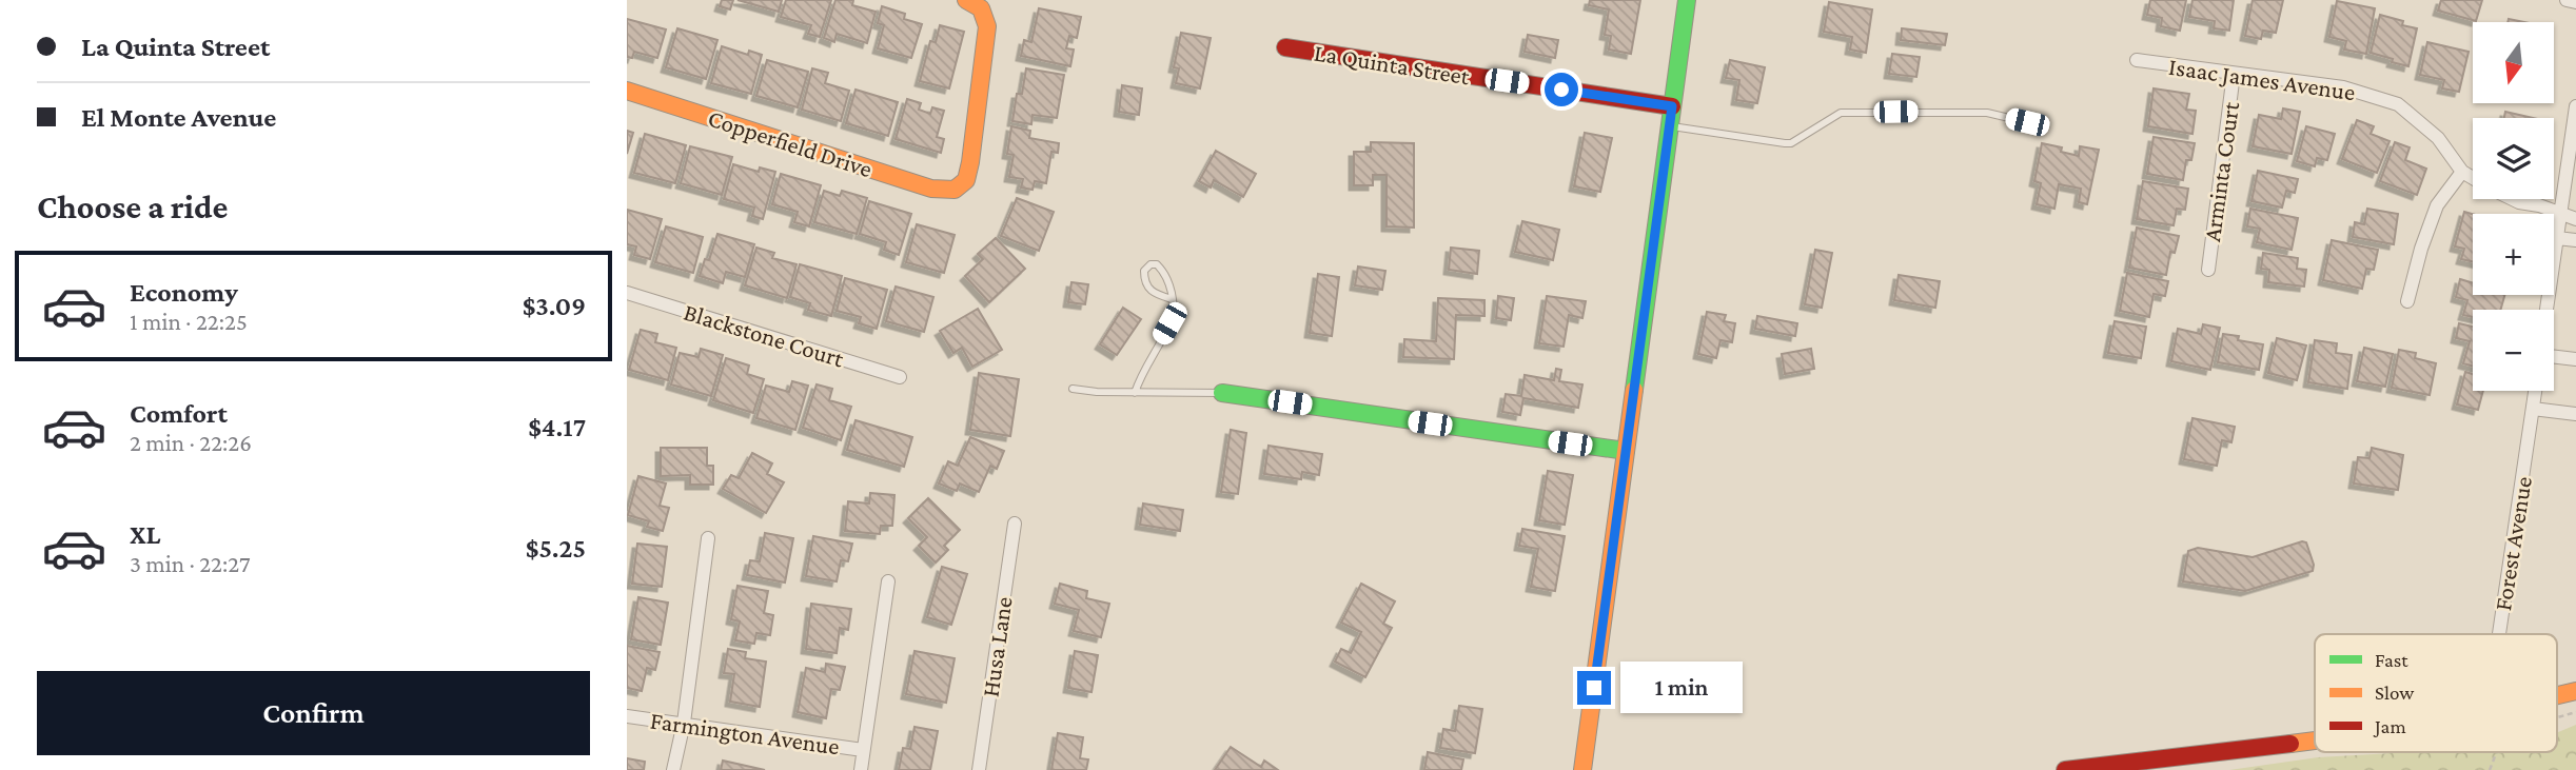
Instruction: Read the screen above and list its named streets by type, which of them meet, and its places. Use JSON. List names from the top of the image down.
{
  "streets": {
    "street": [
      "La Quinta Street",
      "Isaac James Avenue",
      "Copperfield Drive",
      "Arminta Court",
      "Blackstone Court",
      "Forest Avenue",
      "Husa Lane",
      "Farmington Avenue"
    ]
  },
  "crossings": [
    ["Isaac James Avenue", "Arminta Court"]
  ],
  "legend": ["Fast", "Slow", "Jam"],
  "north": "bottom",
  "page": {
    "banner": ["La Quinta Street", "El Monte Avenue"],
    "map_buttons": ["+", "−"],
    "heading": "Choose a ride",
    "list": [
      {
        "name": "Economy",
        "note": "1 min · 22:25",
        "value": "$3.09"
      },
      {
        "name": "Comfort",
        "note": "2 min · 22:26",
        "value": "$4.17"
      },
      {
        "name": "XL",
        "note": "3 min · 22:27",
        "value": "$5.25"
      }
    ],
    "buttons": "Confirm",
    "bubble": "1 min"
  }
}
